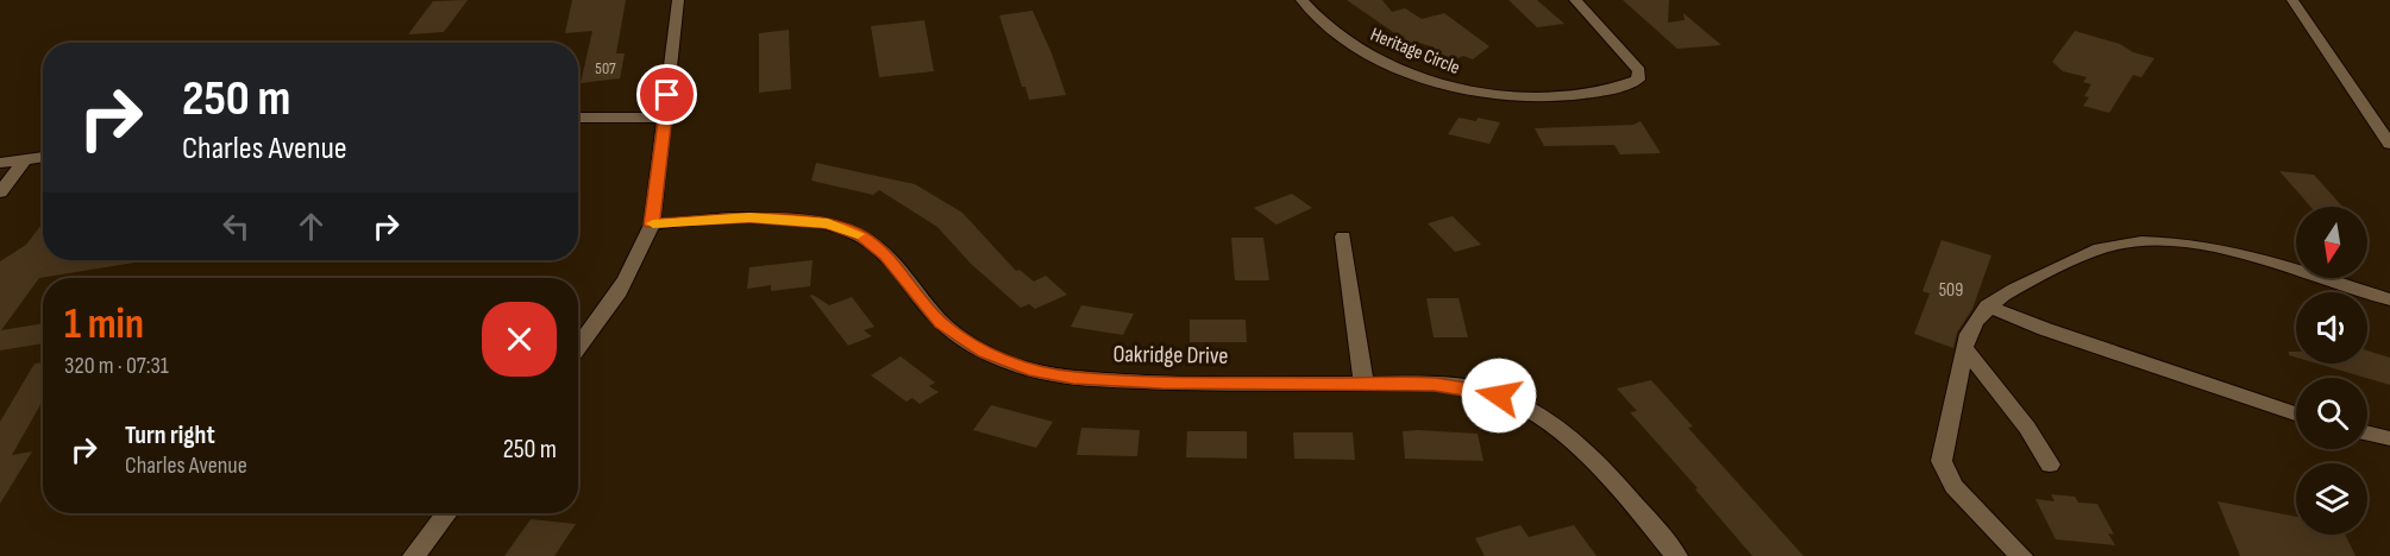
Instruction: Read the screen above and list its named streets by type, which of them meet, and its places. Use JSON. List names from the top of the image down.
{
  "streets": {
    "street": ["Heritage Circle", "Oakridge Drive"]
  },
  "house_numbers": ["507", "509"],
  "north": "bottom",
  "page": {
    "turn": ["250 m", "Charles Avenue"],
    "heading": ["1 min", "320 m · 07:31"],
    "list": [
      {
        "name": "Turn right",
        "note": "Charles Avenue",
        "value": "250 m"
      }
    ]
  }
}
